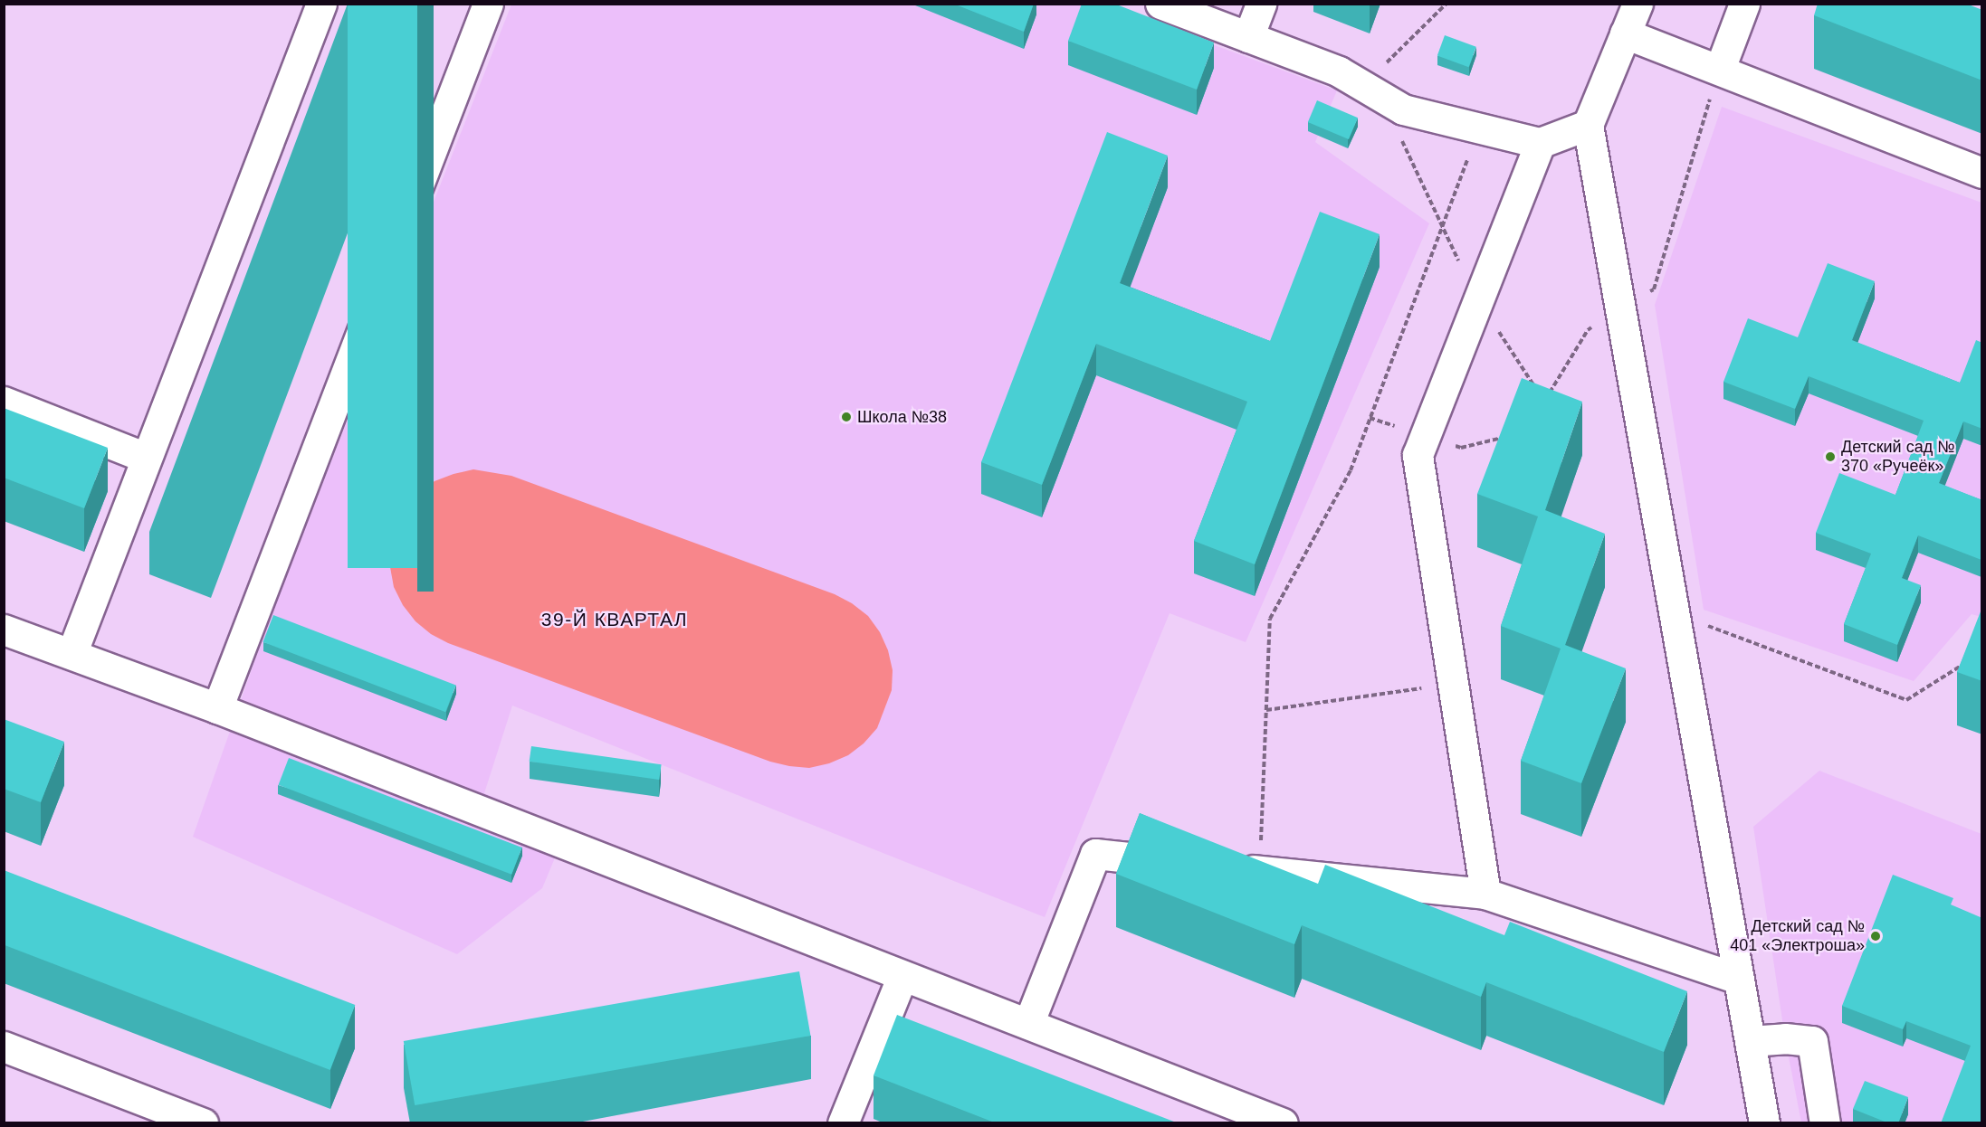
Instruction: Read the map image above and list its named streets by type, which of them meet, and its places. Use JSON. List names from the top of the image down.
{
  "districts": ["39-Й КВАРТАЛ"],
  "places": ["Школа №38", "Детский сад № 370 «Ручеёк»", "Детский сад № 401 «Электроша»"]
}
